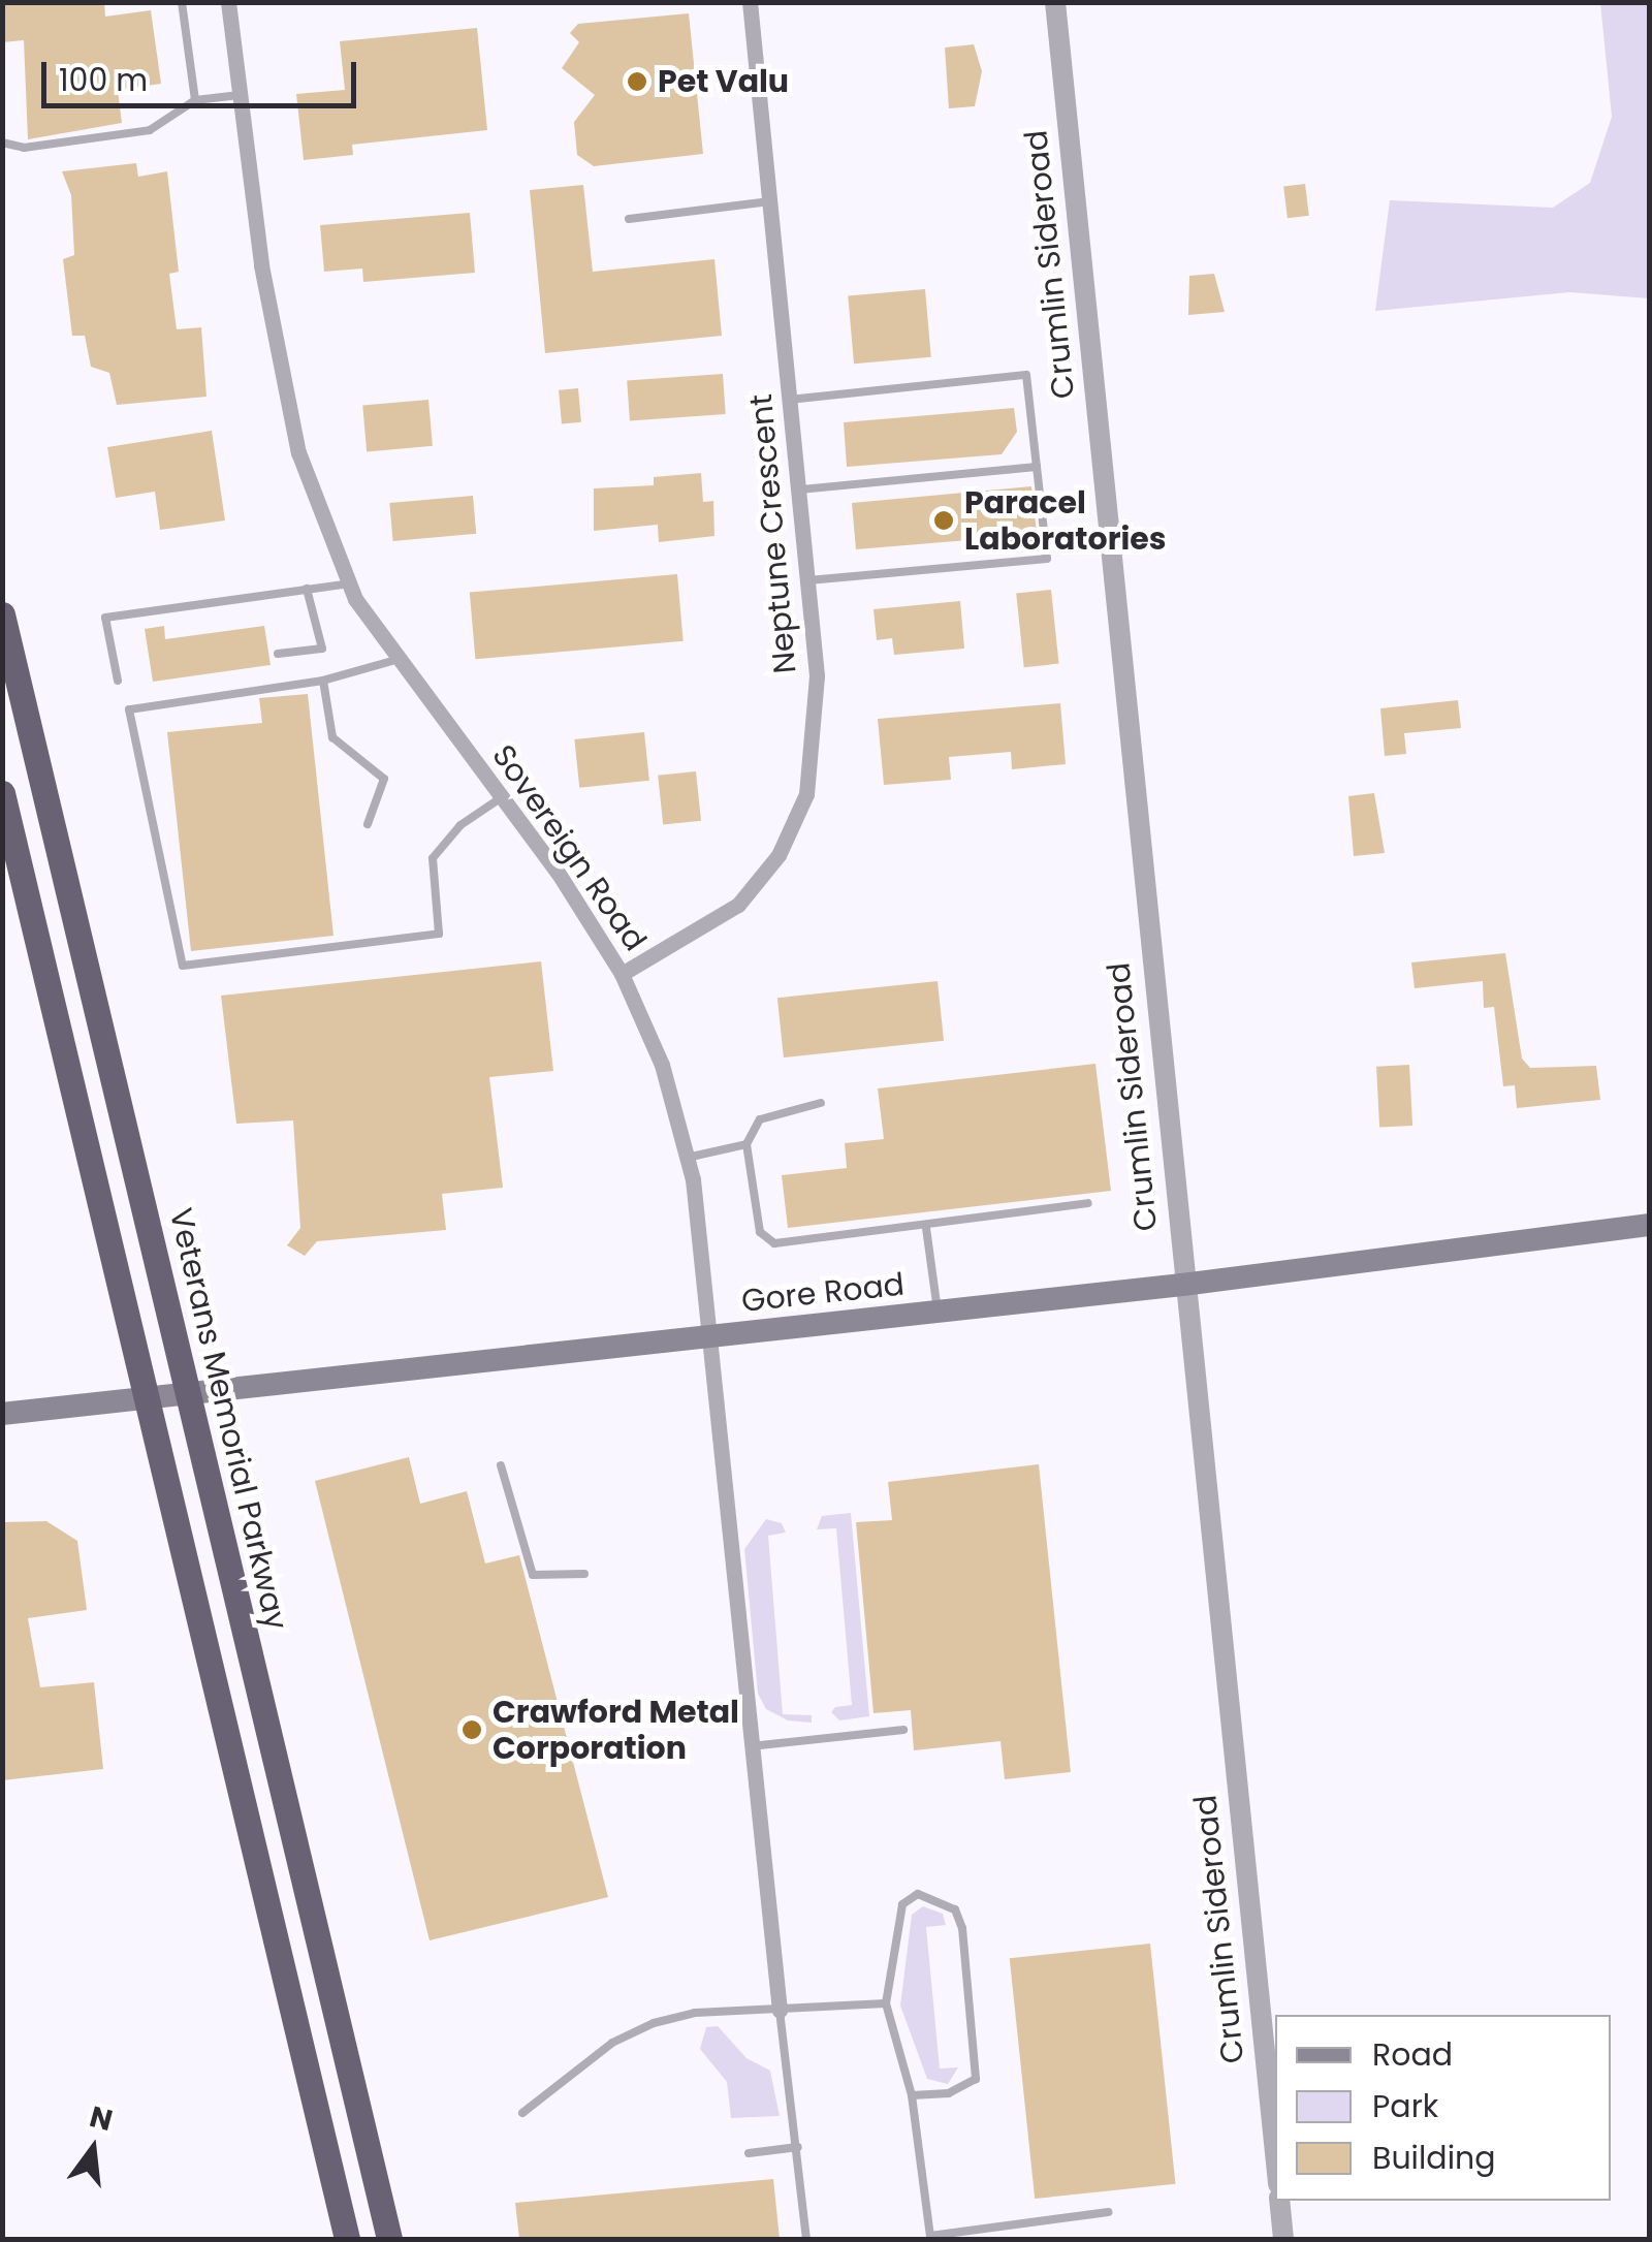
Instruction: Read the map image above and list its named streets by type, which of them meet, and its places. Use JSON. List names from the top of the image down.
{
  "streets": {
    "highway": ["Veterans Memorial Parkway"],
    "main road": ["Gore Road"],
    "street": ["Crumlin Sideroad", "Neptune Crescent", "Sovereign Road"]
  },
  "crossings": [
    ["Crumlin Sideroad", "Gore Road"],
    ["Neptune Crescent", "Sovereign Road"],
    ["Sovereign Road", "Gore Road"],
    ["Gore Road", "Veterans Memorial Parkway"]
  ],
  "places": ["Pet Valu", "Paracel Laboratories", "Crawford Metal Corporation"],
  "legend": ["Road", "Park", "Building"],
  "scale_bar": "100 m",
  "north": "top"
}
